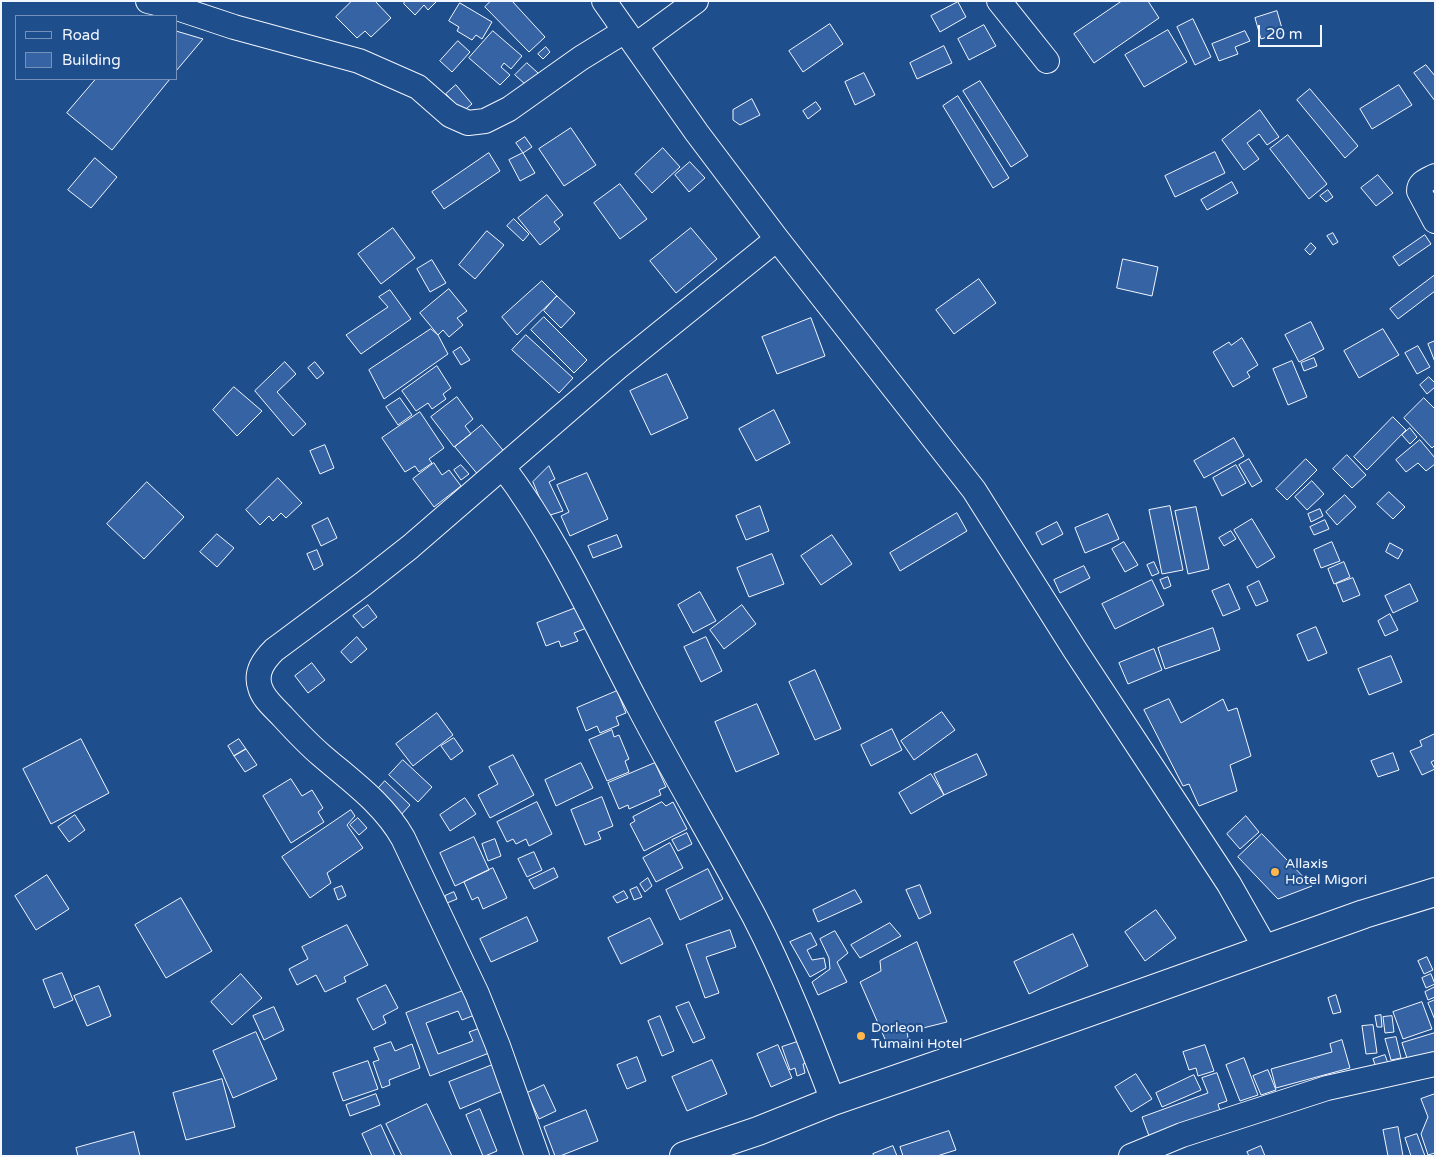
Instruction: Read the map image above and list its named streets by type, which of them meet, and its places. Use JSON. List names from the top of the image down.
{
  "places": ["Allaxis Hotel Migori", "Dorleon Tumaini Hotel"],
  "legend": ["Road", "Building"],
  "scale_bar": "20 m"
}
